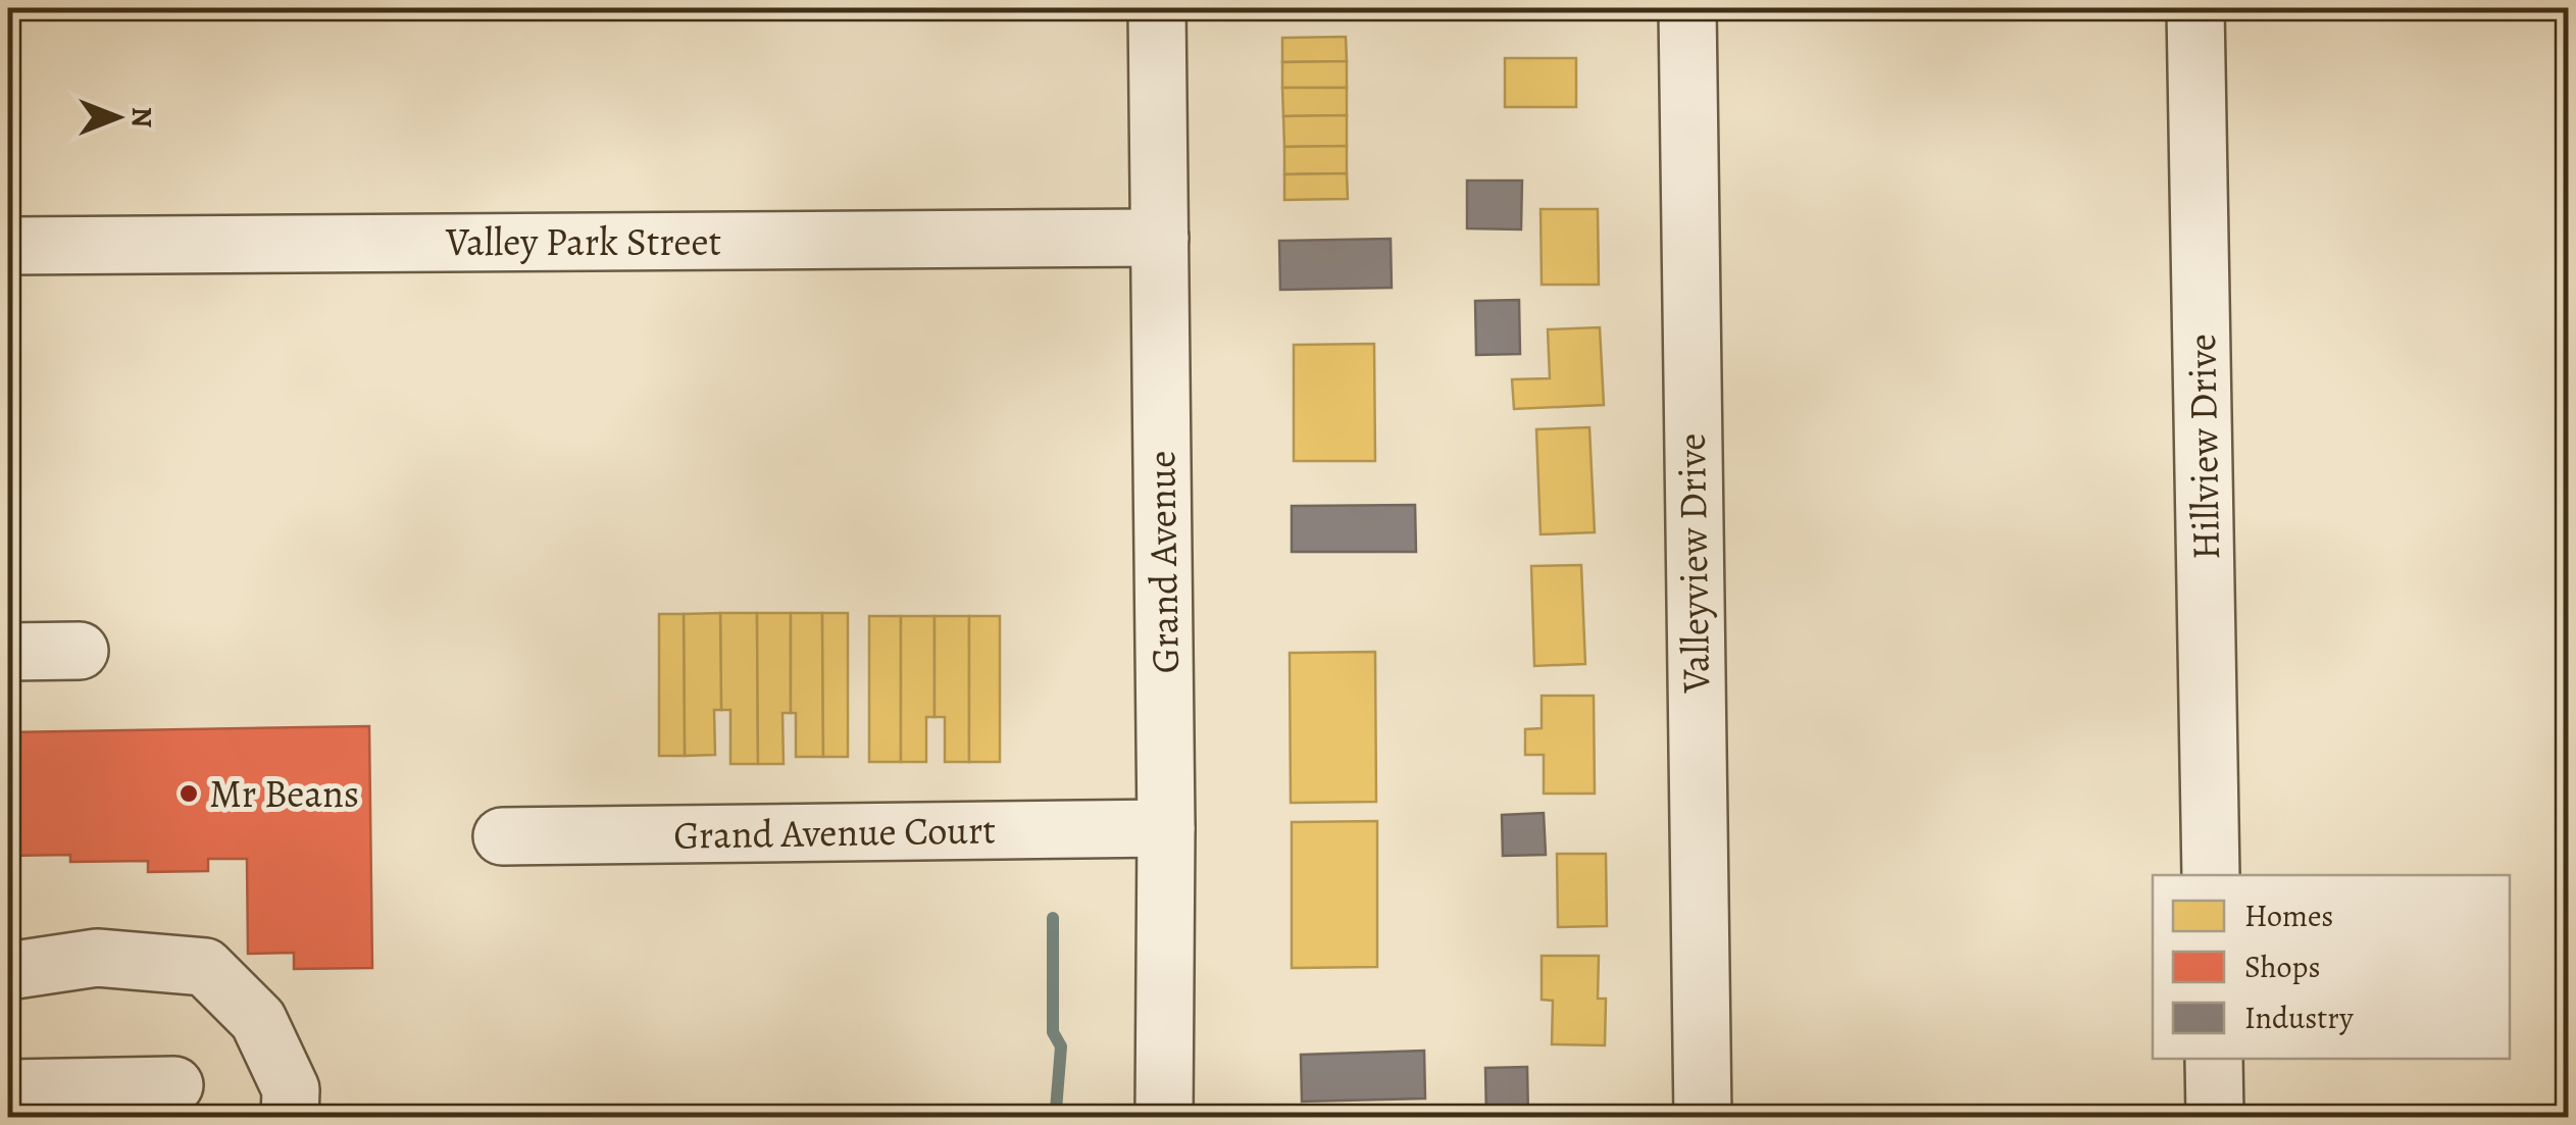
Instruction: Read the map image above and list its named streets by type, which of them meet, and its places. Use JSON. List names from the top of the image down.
{
  "streets": {
    "street": [
      "Valley Park Street",
      "Hillview Drive",
      "Grand Avenue",
      "Valleyview Drive",
      "Grand Avenue Court"
    ]
  },
  "crossings": [
    ["Valley Park Street", "Grand Avenue"],
    ["Grand Avenue", "Grand Avenue Court"]
  ],
  "places": ["Mr Beans"],
  "legend": ["Homes", "Shops", "Industry"],
  "north": "right"
}
